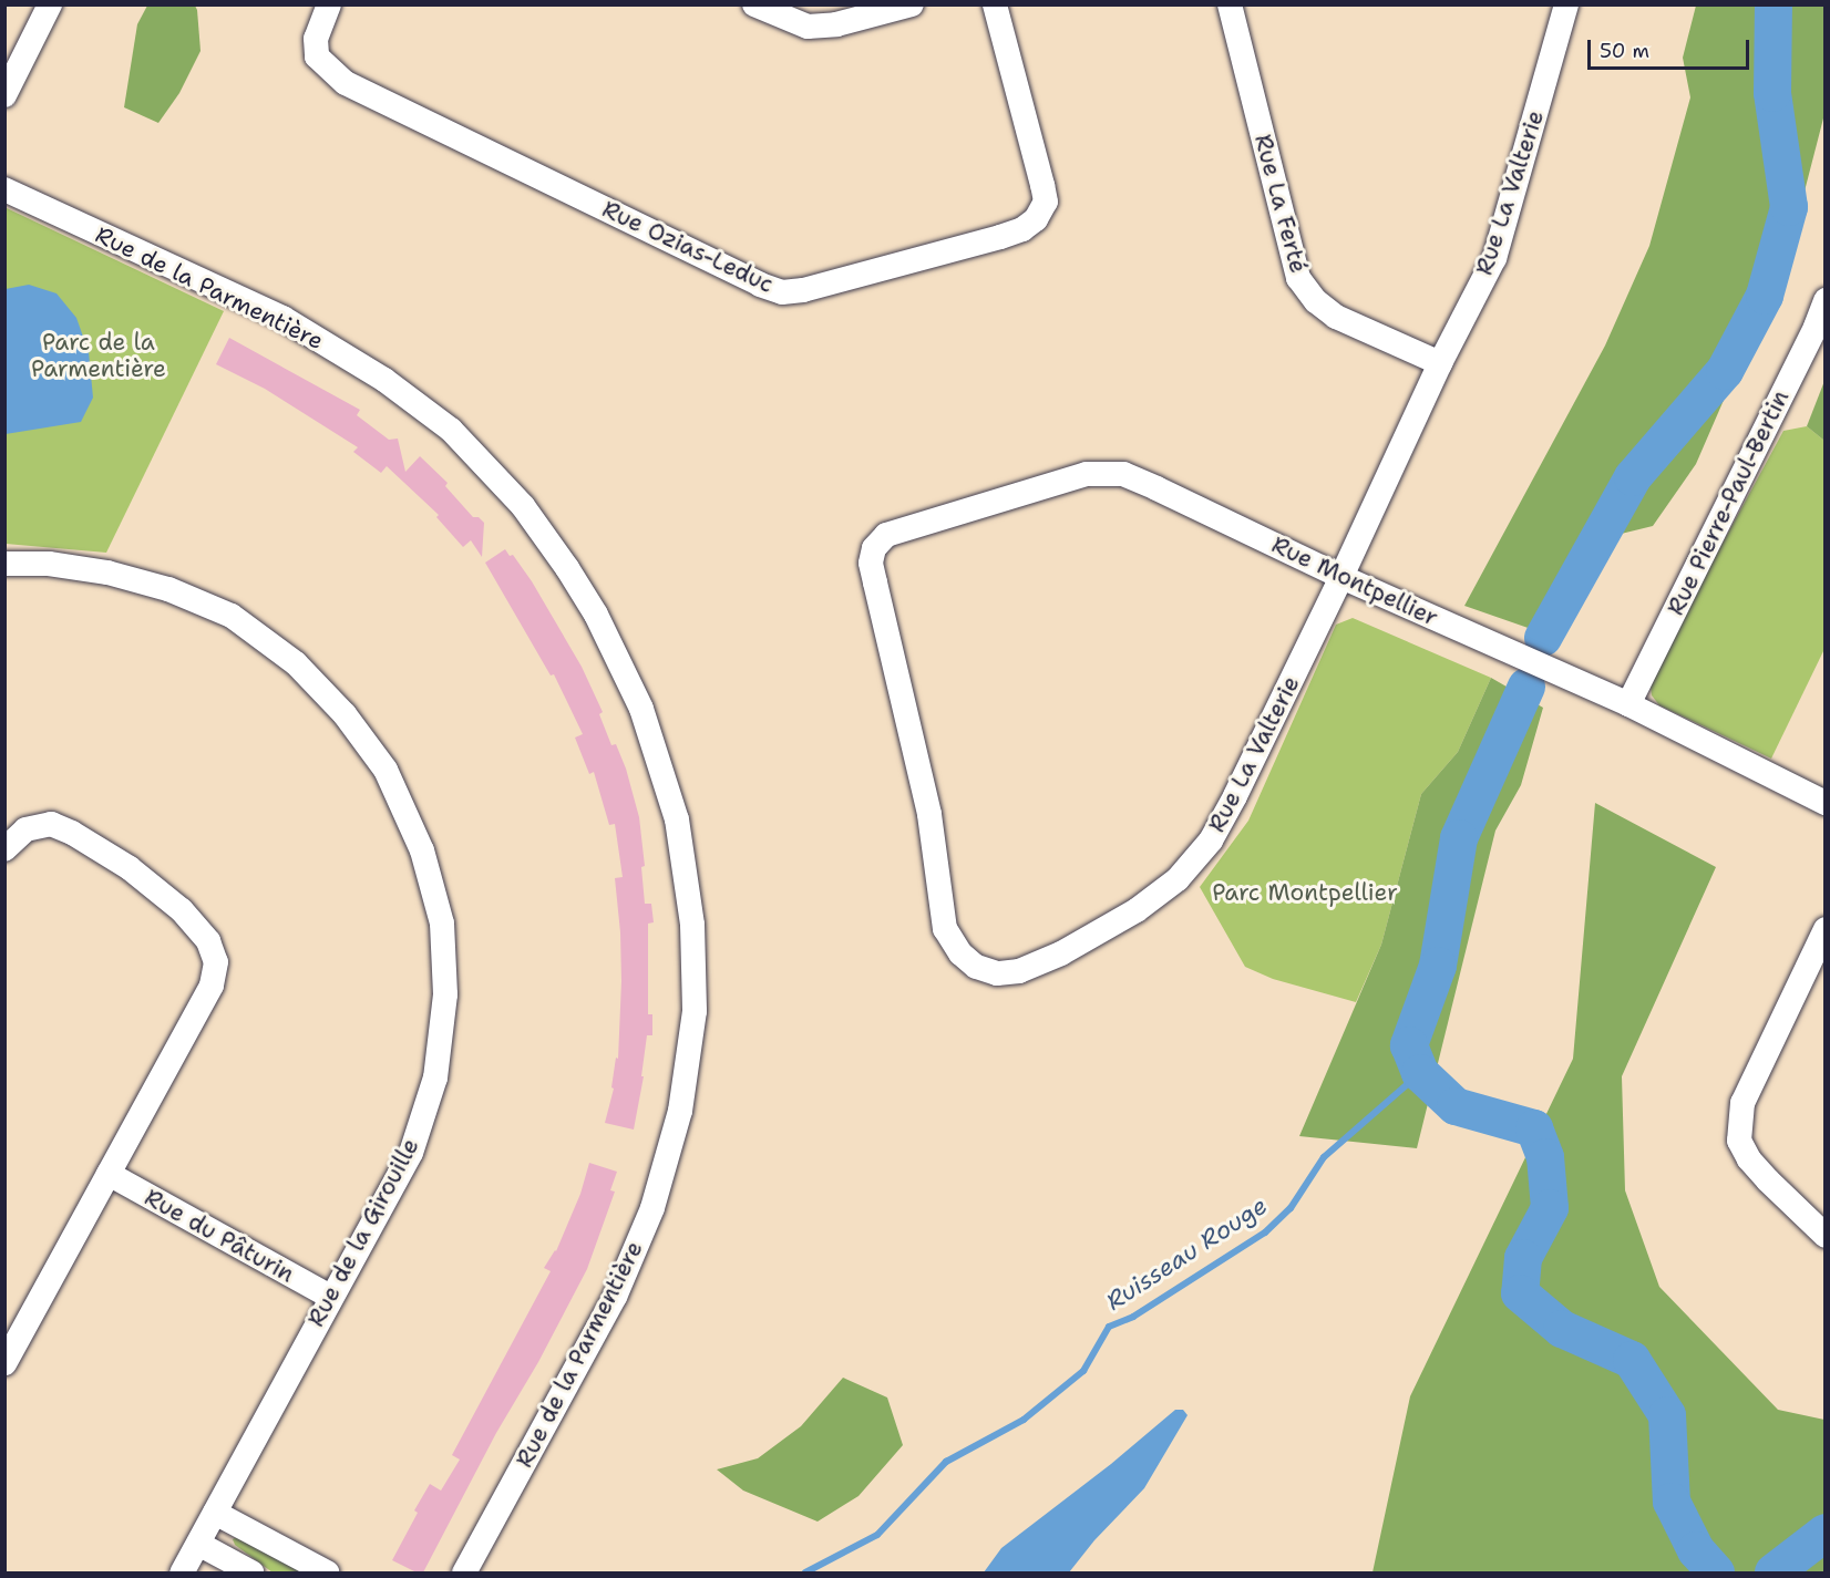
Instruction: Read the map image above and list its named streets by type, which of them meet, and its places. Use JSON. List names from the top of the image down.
{
  "streets": {
    "street": [
      "Rue La Valterie",
      "Rue La Ferté",
      "Rue Ozias-Leduc",
      "Rue de la Parmentière",
      "Rue Pierre-Paul-Bertin",
      "Rue Montpellier",
      "Rue de la Girouille",
      "Rue du Pâturin"
    ]
  },
  "crossings": [
    ["Rue La Valterie", "Rue La Ferté"],
    ["Rue La Valterie", "Rue Montpellier"],
    ["Rue Pierre-Paul-Bertin", "Rue Montpellier"],
    ["Rue de la Girouille", "Rue du Pâturin"]
  ],
  "water": ["Ruisseau Rouge"],
  "parks": ["Parc de la Parmentière", "Parc Montpellier"],
  "scale_bar": "50 m"
}
